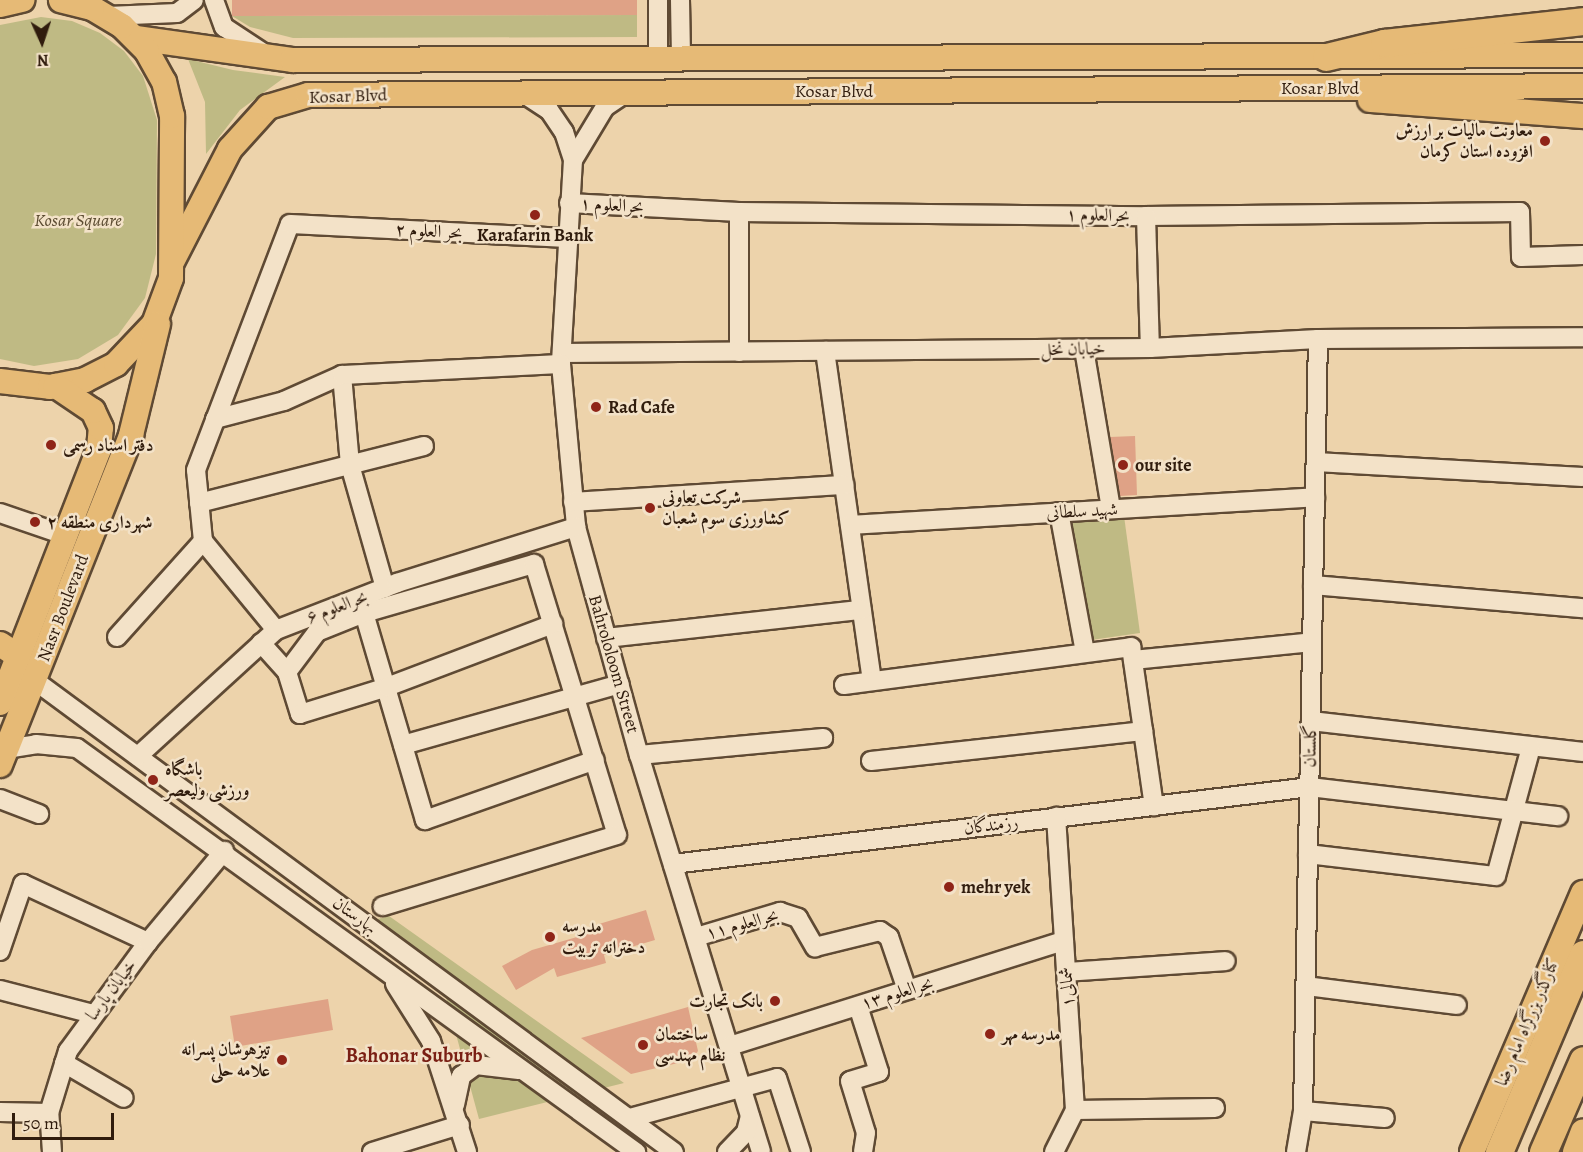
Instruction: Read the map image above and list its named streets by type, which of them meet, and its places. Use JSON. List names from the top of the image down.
{
  "streets": {
    "main road": ["Kosar Blvd", "Nasr Boulevard", "کنارگذر بزرگراه امام رضا"],
    "street": [
      "بحرالعلوم ۱",
      "بحر العلوم ۲",
      "خیابان نخل",
      "شهید سلطانی",
      "بحرالعلوم ۶",
      "Bahrololoom Street",
      "گلستان",
      "رزمندگان",
      "بهارستان",
      "بحرالعلوم ۱۱",
      "شمالی۱",
      "خیابان پارسا",
      "بحرالعلوم ۱۳"
    ]
  },
  "crossings": [
    ["بحرالعلوم ۱", "Bahrololoom Street"],
    ["بحر العلوم ۲", "Bahrololoom Street"],
    ["خیابان نخل", "Bahrololoom Street"],
    ["خیابان نخل", "گلستان"],
    ["شهید سلطانی", "گلستان"],
    ["بحرالعلوم ۶", "Bahrololoom Street"],
    ["بحرالعلوم ۶", "بهارستان"],
    ["Nasr Boulevard", "بهارستان"],
    ["Bahrololoom Street", "رزمندگان"],
    ["Bahrololoom Street", "بحرالعلوم ۱۱"],
    ["Bahrololoom Street", "بحرالعلوم ۱۳"],
    ["گلستان", "رزمندگان"],
    ["رزمندگان", "شمالی۱"],
    ["بهارستان", "خیابان پارسا"],
    ["بحرالعلوم ۱۱", "بحرالعلوم ۱۳"],
    ["شمالی۱", "بحرالعلوم ۱۳"]
  ],
  "districts": ["Bahonar Suburb"],
  "parks": ["Kosar Square"],
  "places": [
    "معاونت مالیات بر ارزش افزوده استان کرمان",
    "Karafarin Bank",
    "Rad Cafe",
    "دفتر اسناد رسمی",
    "our site",
    "شرکت تعاونی کشاورزی سوم شعبان",
    "شهرداری منطقه ۲",
    "باشگاه ورزشی ولیعصر",
    "mehr yek",
    "مدرسه دخترانه تربیت",
    "بانک تجارت",
    "مدرسه مهر",
    "ساختمان نظام مهندسی",
    "تیزهوشان پسرانه علامه حلی"
  ],
  "scale_bar": "50 m",
  "north": "bottom"
}
